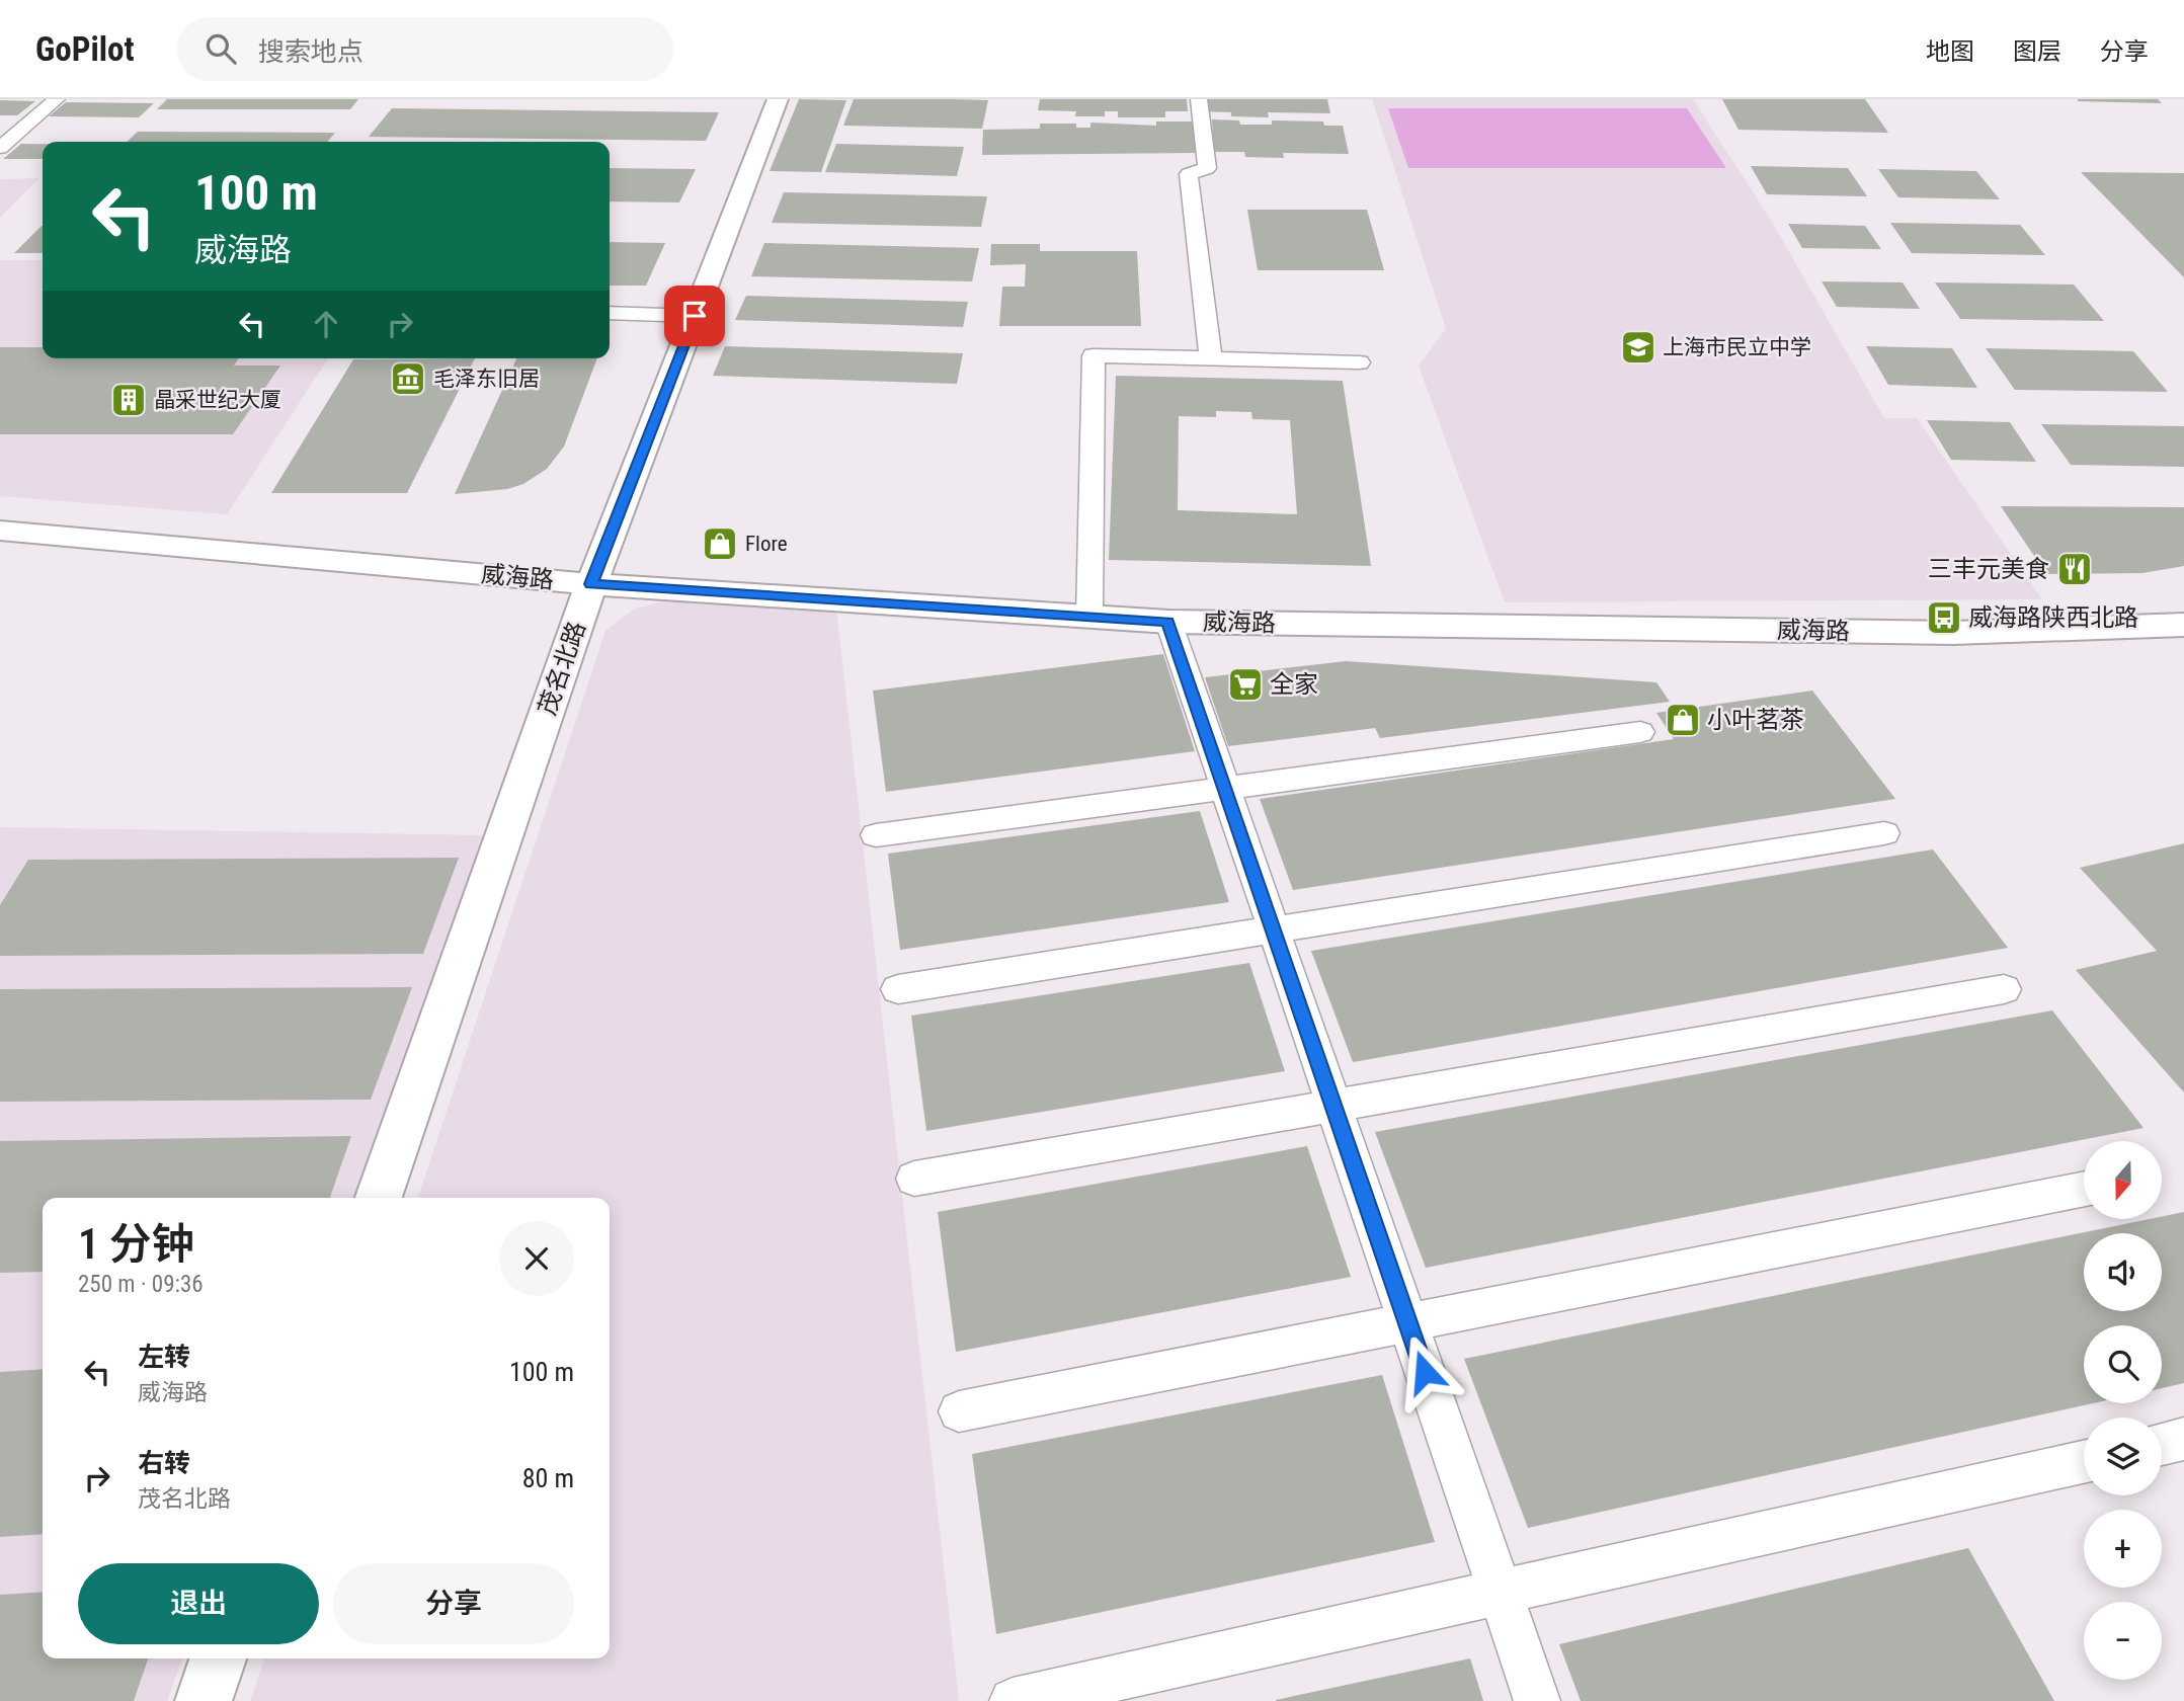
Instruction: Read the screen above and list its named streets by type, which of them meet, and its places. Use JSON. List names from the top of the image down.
{
  "streets": {
    "street": ["威海路", "茂名北路"]
  },
  "crossings": [
    ["威海路", "茂名北路"]
  ],
  "places": {
    "school or university": ["上海市民立中学"],
    "museum": ["毛泽东旧居"],
    "building": ["晶采世纪大厦"],
    "shop": ["Flore", "小叶茗茶"],
    "restaurant": ["三丰元美食"],
    "bus stop": ["威海路陕西北路"],
    "supermarket": ["全家"]
  },
  "north": "bottom",
  "page": {
    "header": "GoPilot",
    "search": "搜索地点",
    "nav": ["地图", "图层", "分享"],
    "turn": ["100 m", "威海路"],
    "map_buttons": ["+", "−"],
    "heading": ["1 分钟", "250 m · 09:36"],
    "list": [
      {
        "name": "左转",
        "note": "威海路",
        "value": "100 m"
      },
      {
        "name": "右转",
        "note": "茂名北路",
        "value": "80 m"
      }
    ],
    "buttons": ["退出", "分享"]
  }
}
